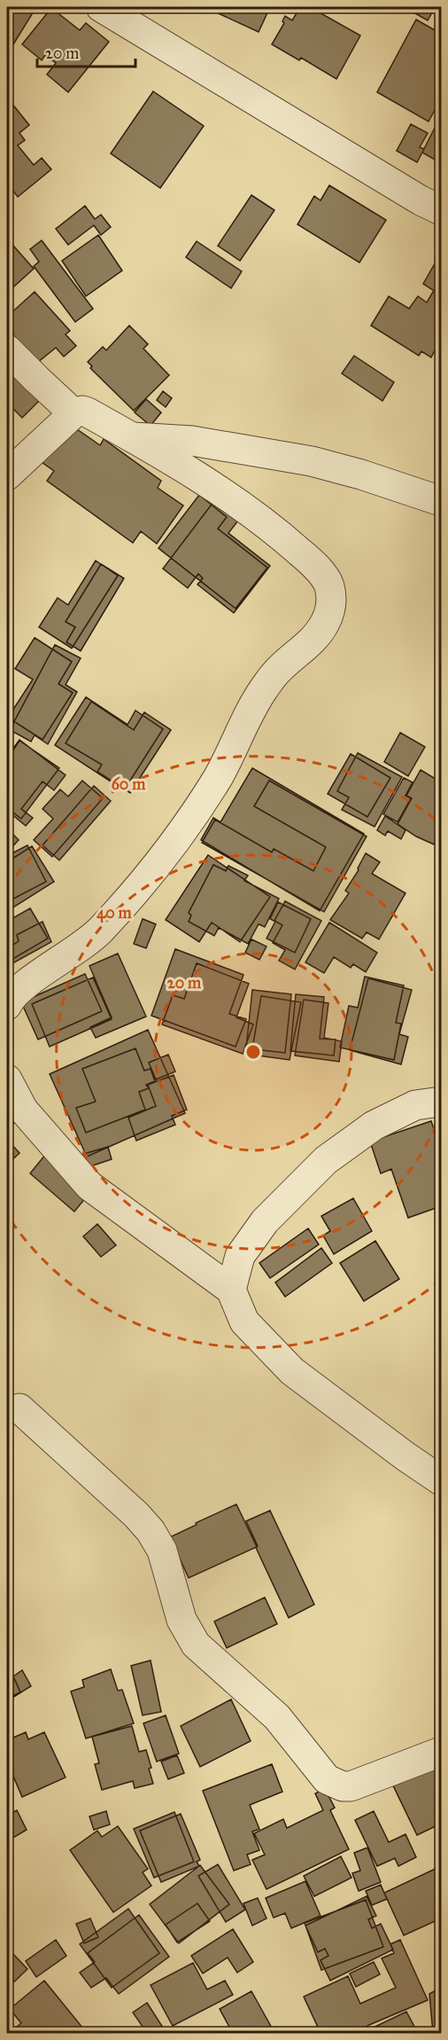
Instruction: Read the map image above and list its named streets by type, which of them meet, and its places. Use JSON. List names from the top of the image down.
{
  "scale_bar": "20 m",
  "rings": ["60 m", "40 m", "20 m"]
}
